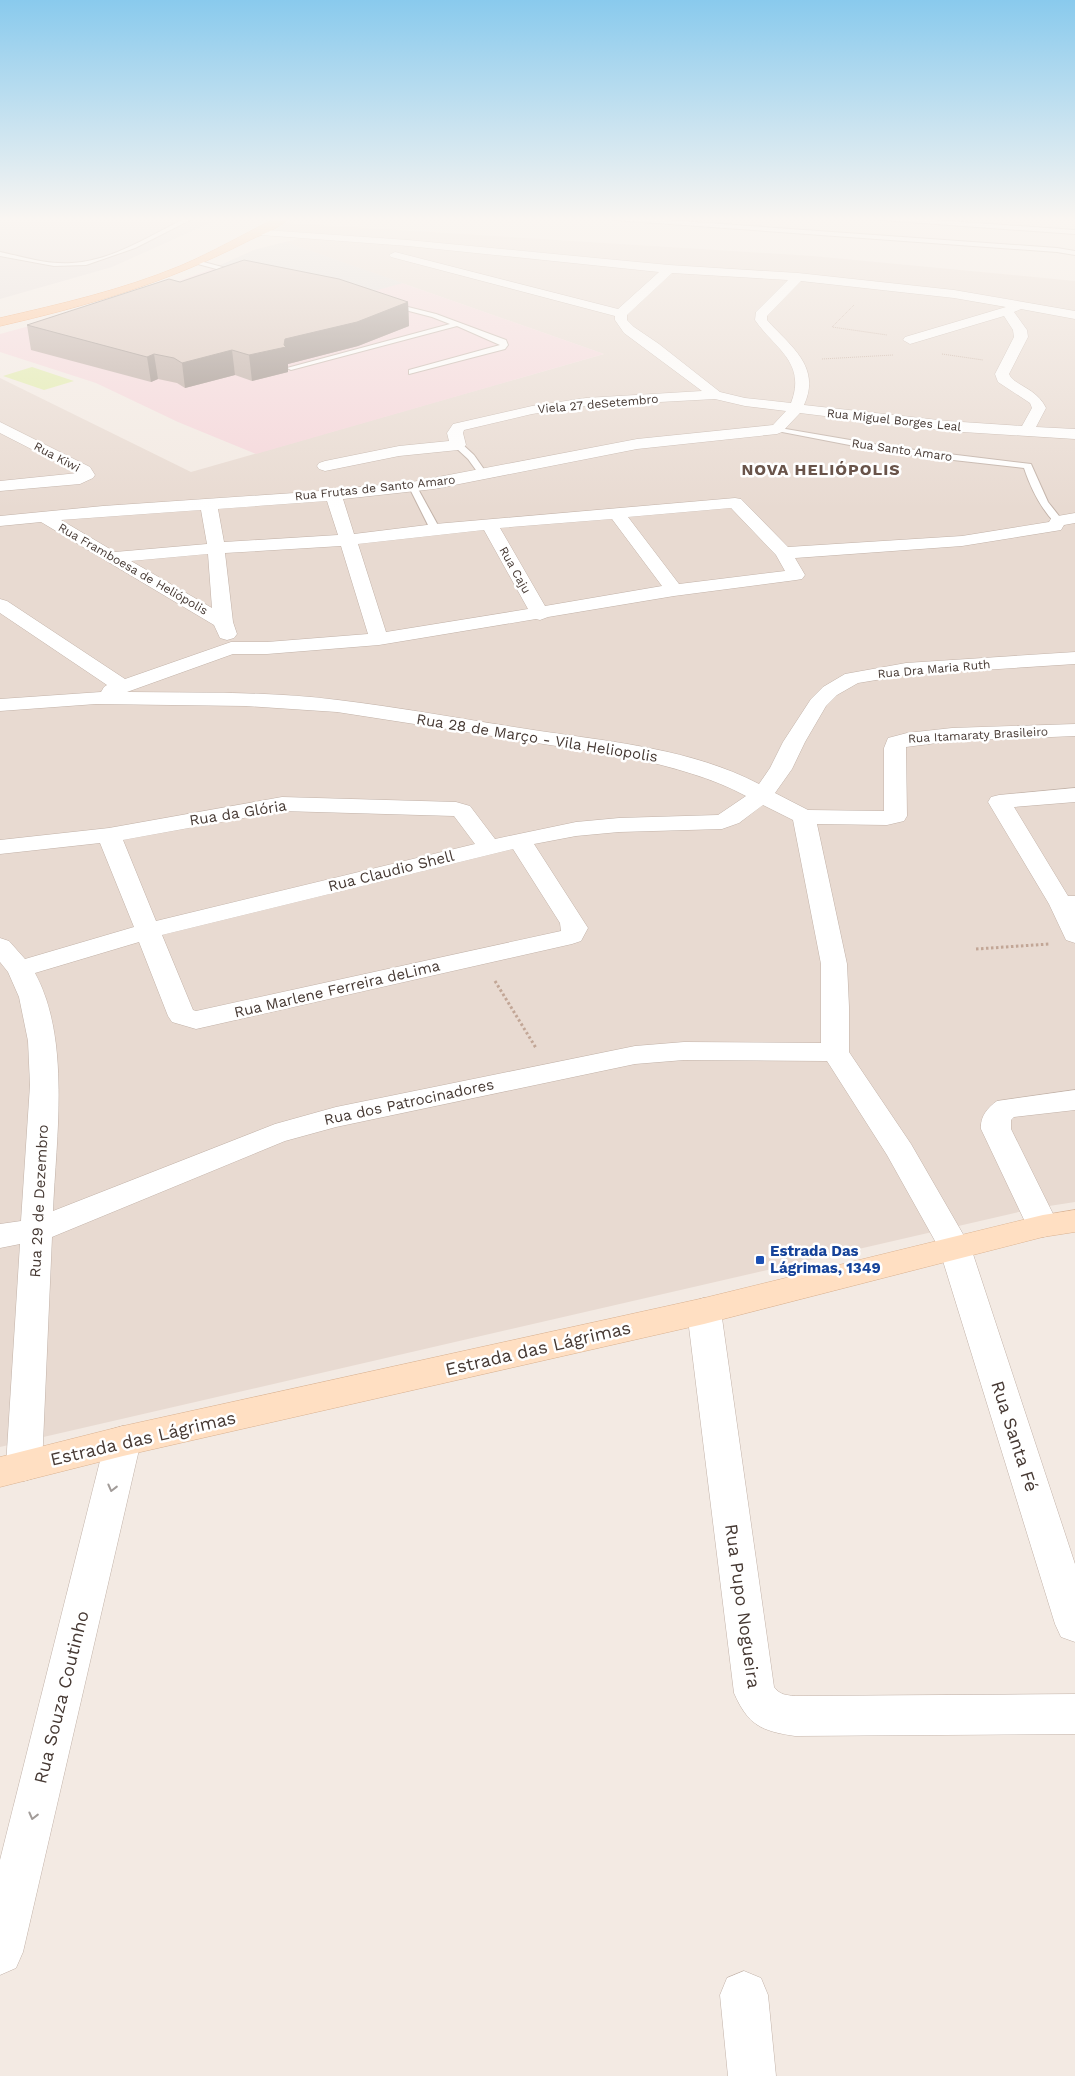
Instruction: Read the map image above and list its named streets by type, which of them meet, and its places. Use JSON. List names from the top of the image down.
{
  "streets": {
    "main road": ["Estrada das Lágrimas"],
    "street": [
      "Viela 27 deSetembro",
      "Rua Miguel Borges Leal",
      "Rua Kiwi",
      "Rua Frutas de Santo Amaro",
      "Rua Framboesa de Heliópolis",
      "Rua Caju",
      "Rua Dra Maria Ruth",
      "Rua Itamaraty Brasileiro",
      "Rua 28 de Março - Vila Heliopolis",
      "Rua da Glória",
      "Rua Claudio Shell",
      "Rua Marlene Ferreira deLima",
      "Rua dos Patrocinadores",
      "Rua 29 de Dezembro",
      "Rua Santa Fé",
      "Rua Pupo Nogueira",
      "Rua Souza Coutinho"
    ],
    "lane": ["Rua Santo Amaro"]
  },
  "crossings": [
    ["Viela 27 deSetembro", "Rua Miguel Borges Leal"],
    ["Rua Santo Amaro", "Rua Frutas de Santo Amaro"],
    ["Rua Frutas de Santo Amaro", "Rua Framboesa de Heliópolis"],
    ["Rua Dra Maria Ruth", "Rua 28 de Março - Vila Heliopolis"],
    ["Rua Dra Maria Ruth", "Rua Claudio Shell"],
    ["Rua Itamaraty Brasileiro", "Rua 28 de Março - Vila Heliopolis"],
    ["Rua 28 de Março - Vila Heliopolis", "Rua Claudio Shell"],
    ["Rua da Glória", "Rua Claudio Shell"],
    ["Rua da Glória", "Rua Marlene Ferreira deLima"],
    ["Rua Claudio Shell", "Rua Marlene Ferreira deLima"],
    ["Rua Claudio Shell", "Rua 29 de Dezembro"],
    ["Rua dos Patrocinadores", "Rua 29 de Dezembro"],
    ["Rua 29 de Dezembro", "Estrada das Lágrimas"],
    ["Estrada das Lágrimas", "Rua Santa Fé"],
    ["Estrada das Lágrimas", "Rua Pupo Nogueira"],
    ["Estrada das Lágrimas", "Rua Souza Coutinho"]
  ],
  "one_way": ["Rua Souza Coutinho"],
  "districts": ["NOVA HELIÓPOLIS"],
  "places": {
    "transit": ["Estrada Das Lágrimas, 1349"]
  }
}
